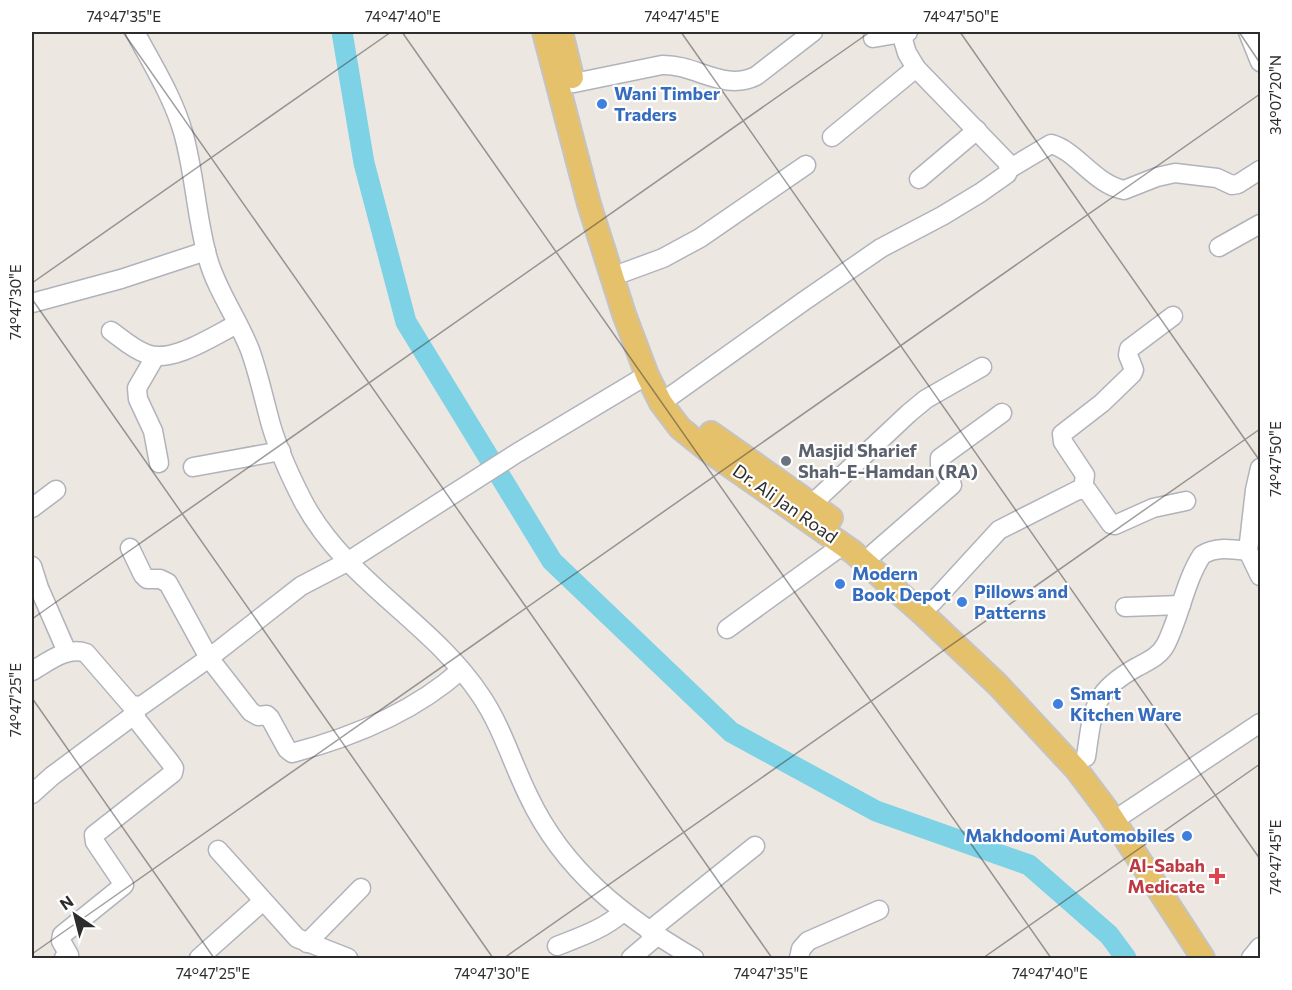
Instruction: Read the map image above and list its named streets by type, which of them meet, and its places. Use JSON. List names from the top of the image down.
{
  "streets": {
    "main road": ["Dr. Ali Jan Road"]
  },
  "places": {
    "other": [
      "Wani Timber Traders",
      "Masjid Sharief Shah-E-Hamdan (RA)",
      "Modern Book Depot",
      "Pillows and Patterns",
      "Smart Kitchen Ware",
      "Makhdoomi Automobiles"
    ],
    "health": ["Al-Sabah Medicate"]
  },
  "north": "top left",
  "coordinates": [
    "74°47'35\"E",
    "74°47'40\"E",
    "74°47'45\"E",
    "74°47'50\"E",
    "34°07'20\"N",
    "74°47'30\"E",
    "74°47'25\"E"
  ]
}
